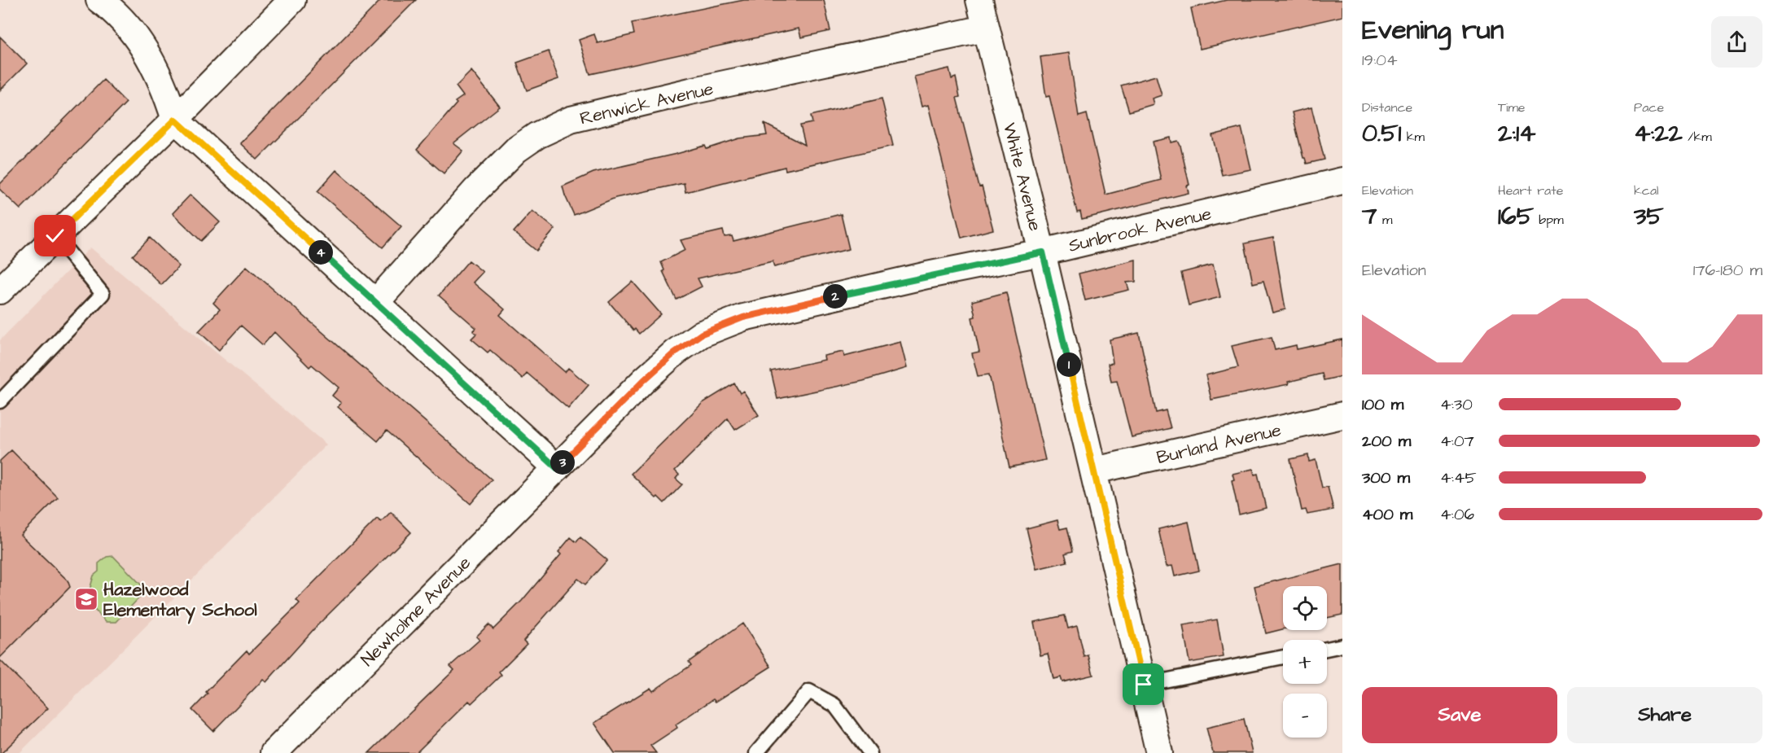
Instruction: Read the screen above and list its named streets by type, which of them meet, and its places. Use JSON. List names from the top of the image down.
{
  "streets": {
    "street": [
      "Renwick Avenue",
      "White Avenue",
      "Sunbrook Avenue",
      "Burland Avenue",
      "Newholme Avenue"
    ]
  },
  "crossings": [
    ["Renwick Avenue", "White Avenue"],
    ["White Avenue", "Sunbrook Avenue"],
    ["White Avenue", "Burland Avenue"],
    ["Sunbrook Avenue", "Newholme Avenue"]
  ],
  "places": {
    "school or university": ["Hazelwood Elementary School"]
  },
  "page": {
    "heading": ["Evening run", "19:04"],
    "stats": [
      ["Distance", "0.51 km"],
      ["Time", "2:14"],
      ["Pace", "4:22 /km"],
      ["Elevation", "7 m"],
      ["Heart rate", "165 bpm"],
      ["kcal", "35"]
    ],
    "pins": [
      "4",
      "2",
      "1",
      "3"
    ],
    "chart": ["Elevation", "176–180 m"],
    "list": [
      {
        "name": "100 m",
        "note": "4:30"
      },
      {
        "name": "200 m",
        "note": "4:07"
      },
      {
        "name": "300 m",
        "note": "4:45"
      },
      {
        "name": "400 m",
        "note": "4:06"
      }
    ],
    "map_buttons": ["+", "−"],
    "buttons": ["Save", "Share"]
  }
}
